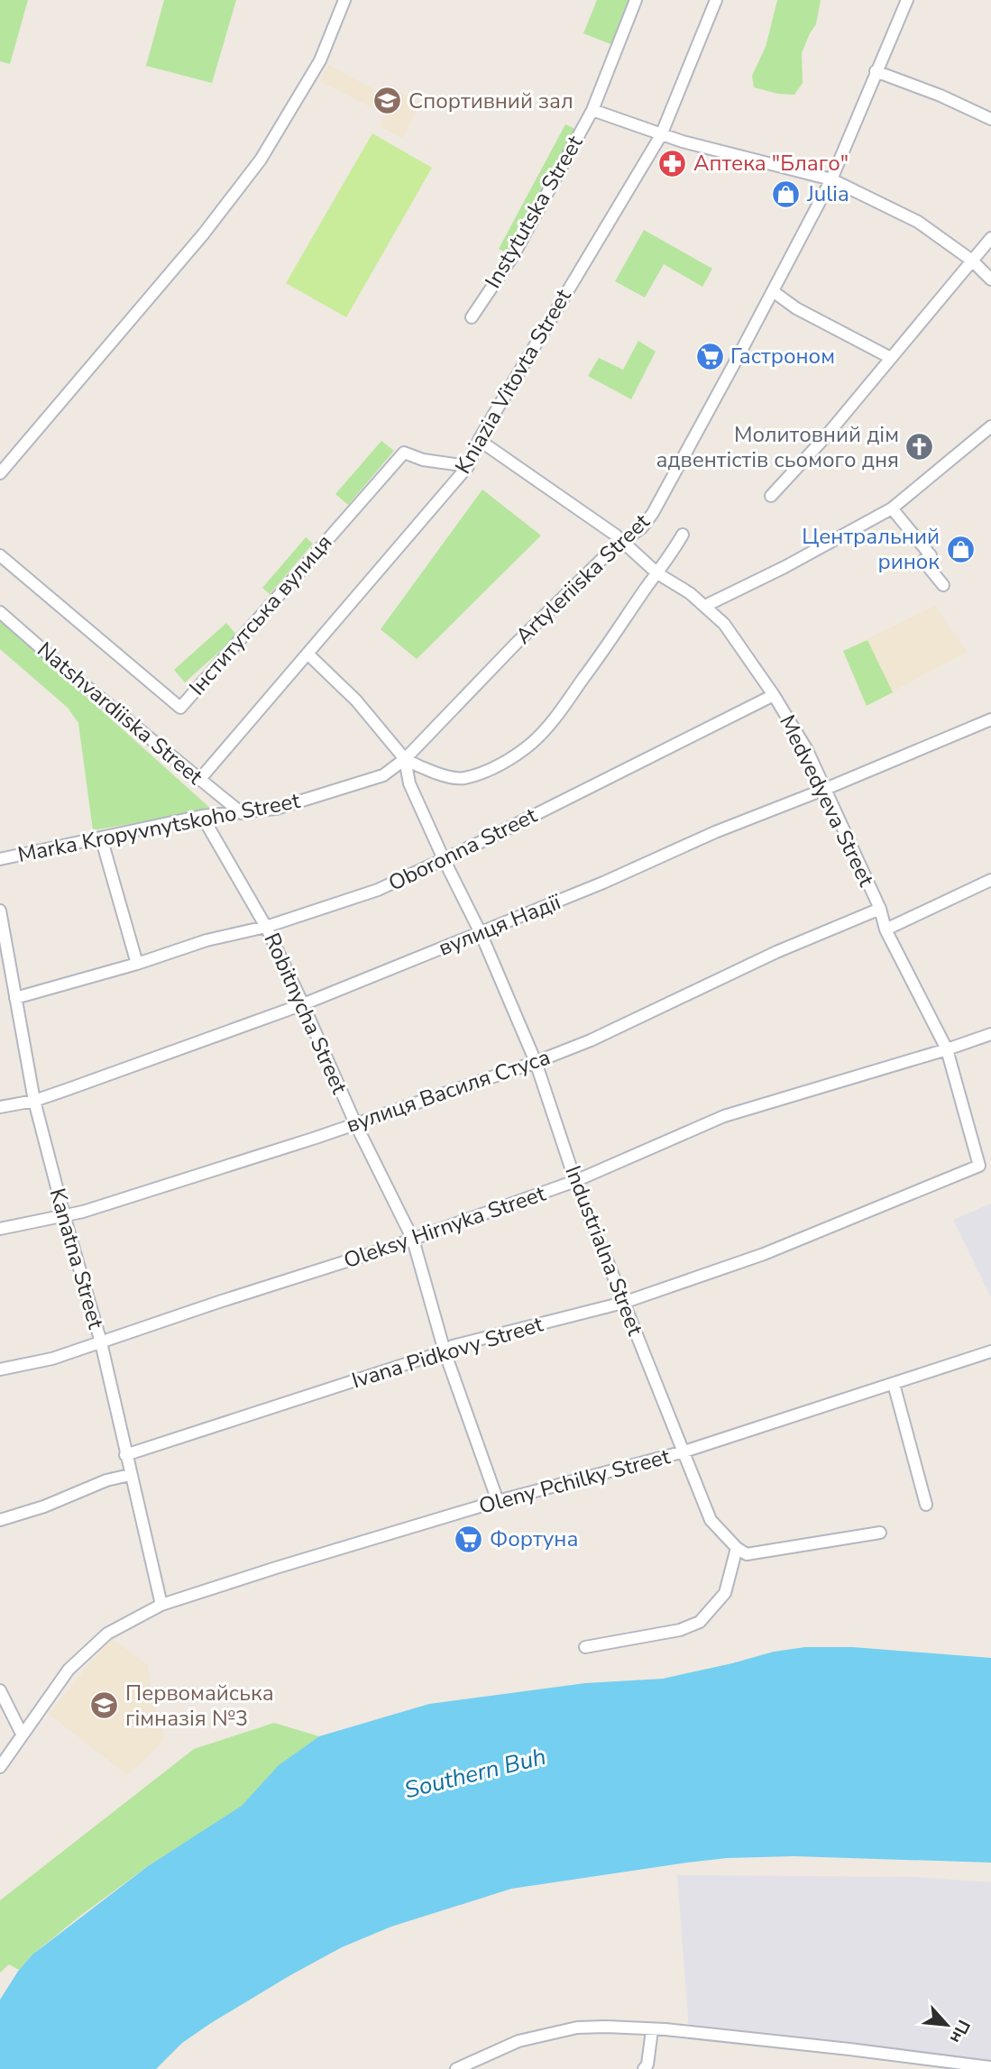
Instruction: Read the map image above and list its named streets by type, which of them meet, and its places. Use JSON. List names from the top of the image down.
{
  "streets": {
    "street": [
      "Instytutska Street",
      "Kniazia Vitovta Street",
      "Artyleriiska Street",
      "Інститутська вулиця",
      "Natshvardiiska Street",
      "Medvedyeva Street",
      "Marka Kropyvnytskoho Street",
      "Oboronna Street",
      "вулиця Надії",
      "Robitnycha Street",
      "вулиця Василя Стуса",
      "Oleksy Hirnyka Street",
      "Industrialna Street",
      "Kanatna Street",
      "Ivana Pidkovy Street",
      "Oleny Pchilky Street"
    ]
  },
  "crossings": [
    ["Kniazia Vitovta Street", "Інститутська вулиця"],
    ["Kniazia Vitovta Street", "Natshvardiiska Street"],
    ["Kniazia Vitovta Street", "Medvedyeva Street"],
    ["Artyleriiska Street", "Medvedyeva Street"],
    ["Artyleriiska Street", "Marka Kropyvnytskoho Street"],
    ["Artyleriiska Street", "Industrialna Street"],
    ["Natshvardiiska Street", "Marka Kropyvnytskoho Street"],
    ["Medvedyeva Street", "Oboronna Street"],
    ["Medvedyeva Street", "вулиця Надії"],
    ["Medvedyeva Street", "вулиця Василя Стуса"],
    ["Medvedyeva Street", "Oleksy Hirnyka Street"],
    ["Medvedyeva Street", "Ivana Pidkovy Street"],
    ["Marka Kropyvnytskoho Street", "Robitnycha Street"],
    ["Marka Kropyvnytskoho Street", "Industrialna Street"],
    ["Oboronna Street", "Robitnycha Street"],
    ["Oboronna Street", "Industrialna Street"],
    ["Oboronna Street", "Kanatna Street"],
    ["вулиця Надії", "Robitnycha Street"],
    ["вулиця Надії", "Industrialna Street"],
    ["вулиця Надії", "Kanatna Street"],
    ["Robitnycha Street", "вулиця Василя Стуса"],
    ["Robitnycha Street", "Oleksy Hirnyka Street"],
    ["Robitnycha Street", "Ivana Pidkovy Street"],
    ["Robitnycha Street", "Oleny Pchilky Street"],
    ["вулиця Василя Стуса", "Industrialna Street"],
    ["вулиця Василя Стуса", "Kanatna Street"],
    ["Oleksy Hirnyka Street", "Industrialna Street"],
    ["Oleksy Hirnyka Street", "Kanatna Street"],
    ["Industrialna Street", "Ivana Pidkovy Street"],
    ["Industrialna Street", "Oleny Pchilky Street"],
    ["Kanatna Street", "Ivana Pidkovy Street"],
    ["Kanatna Street", "Oleny Pchilky Street"]
  ],
  "water": ["Southern Buh"],
  "places": {
    "school or university": ["Спортивний зал", "Первомайська гімназія №3"],
    "pharmacy": ["Аптека \"Благо\""],
    "shop": ["Julia", "Центральний ринок"],
    "supermarket": ["Гастроном", "Фортуна"],
    "church": ["Молитовний дім адвентістів сьомого дня"]
  },
  "north": "bottom right"
}
